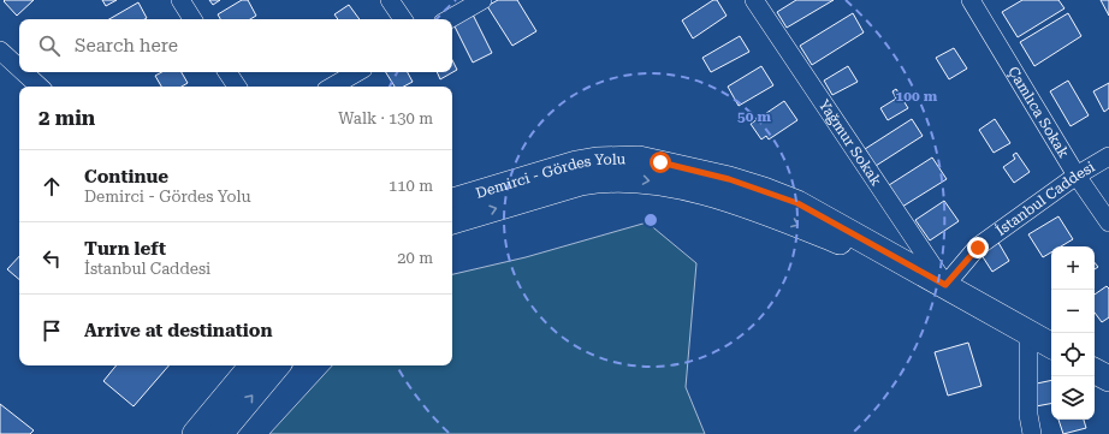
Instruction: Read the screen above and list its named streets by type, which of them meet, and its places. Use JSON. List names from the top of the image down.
{
  "streets": {
    "main road": ["Demirci - Gördes Yolu"],
    "street": ["Çamlıca Sokak", "Yağmur Sokak", "İstanbul Caddesi"]
  },
  "crossings": [
    ["Çamlıca Sokak", "İstanbul Caddesi"],
    ["Yağmur Sokak", "Demirci - Gördes Yolu"],
    ["Yağmur Sokak", "İstanbul Caddesi"],
    ["Demirci - Gördes Yolu", "İstanbul Caddesi"]
  ],
  "page": {
    "search": "Search here",
    "heading": ["2 min", "Walk · 130 m"],
    "list": [
      ["Continue", "Demirci - Gördes Yolu", "110 m"],
      ["Turn left", "İstanbul Caddesi", "20 m"],
      "Arrive at destination"
    ],
    "map_buttons": ["+", "−"]
  },
  "rings": ["100 m", "50 m"]
}
